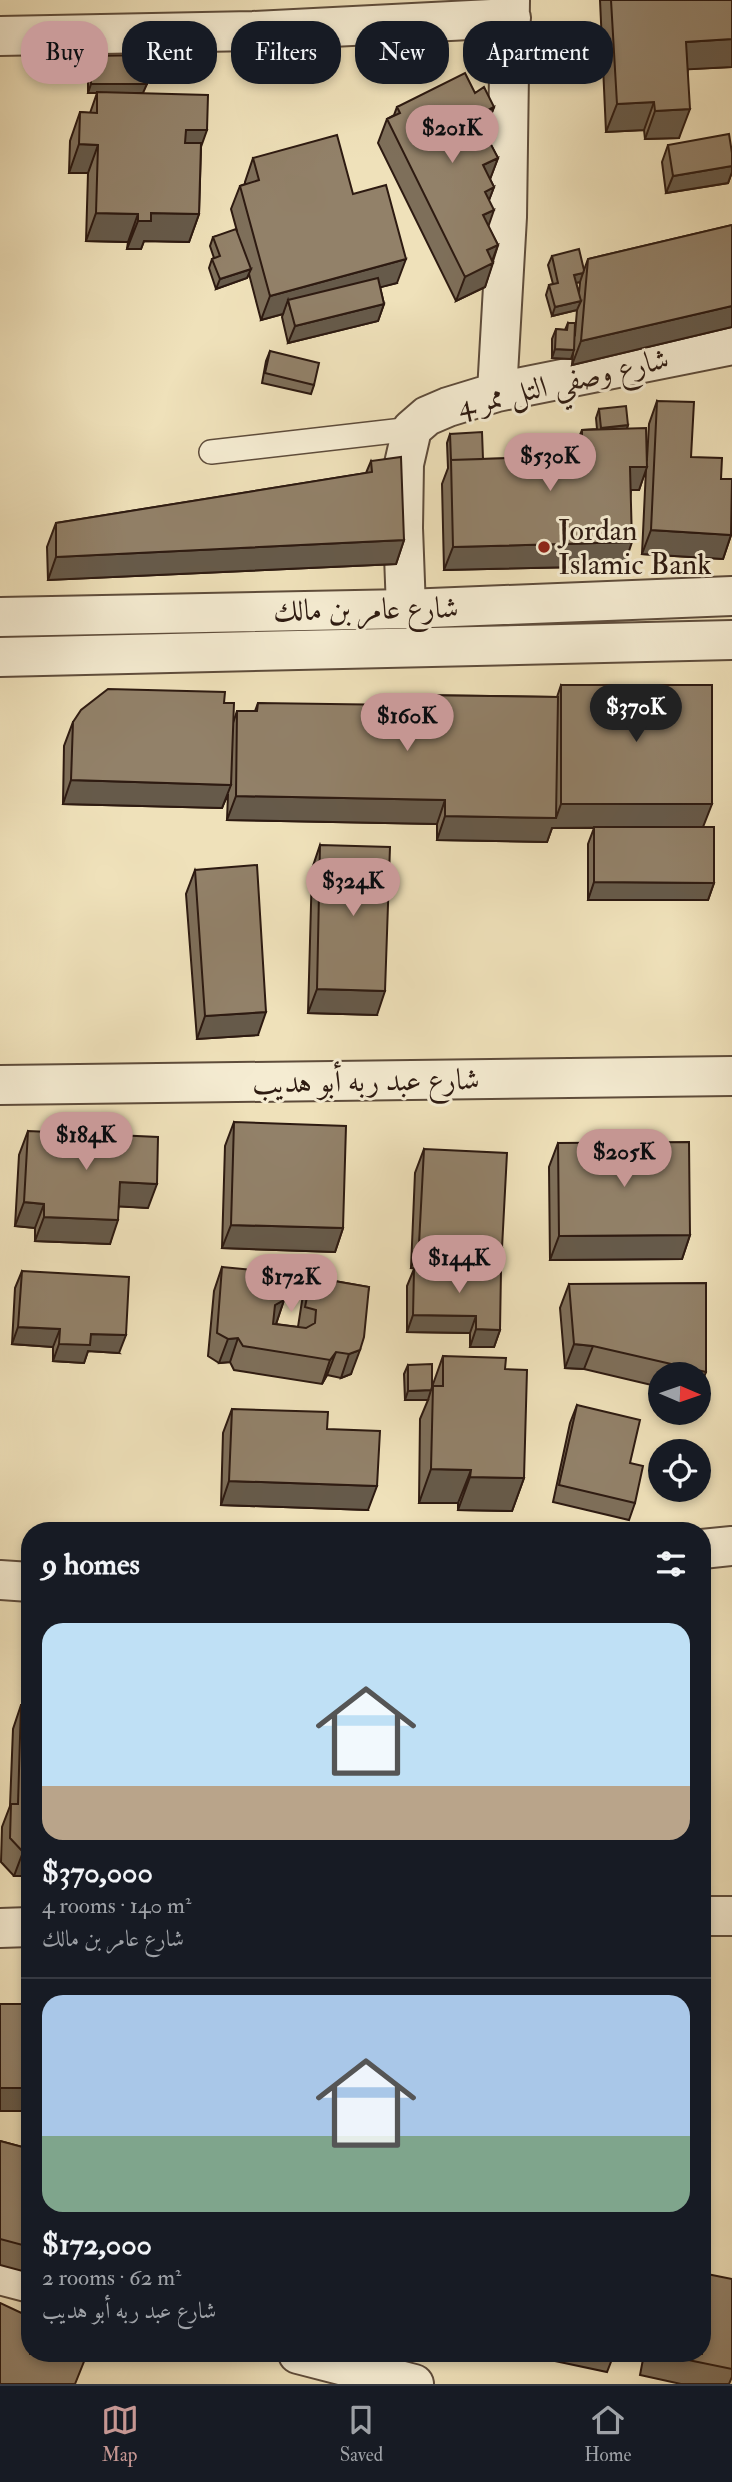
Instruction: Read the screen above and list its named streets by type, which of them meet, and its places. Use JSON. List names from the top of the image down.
{
  "streets": {
    "street": ["شارع وصفي التل ممر 4", "شارع عامر بن مالك", "شارع عبد ربه أبو هديب"]
  },
  "places": ["Jordan Islamic Bank"],
  "north": "right",
  "page": {
    "chip": [
      "Buy",
      "Rent",
      "Filters",
      "New",
      "Apartment"
    ],
    "price": [
      "$201K",
      "$530K",
      "$370K",
      "$160K",
      "$324K",
      "$184K",
      "$205K",
      "$144K",
      "$172K"
    ],
    "heading": "9 homes",
    "list": [
      {
        "name": "$370,000",
        "note": "4 rooms · 140 m² · شارع عامر بن مالك"
      },
      {
        "name": "$172,000",
        "note": "2 rooms · 62 m² · شارع عبد ربه أبو هديب"
      }
    ],
    "tabs": ["Map", "Saved", "Home"]
  }
}
